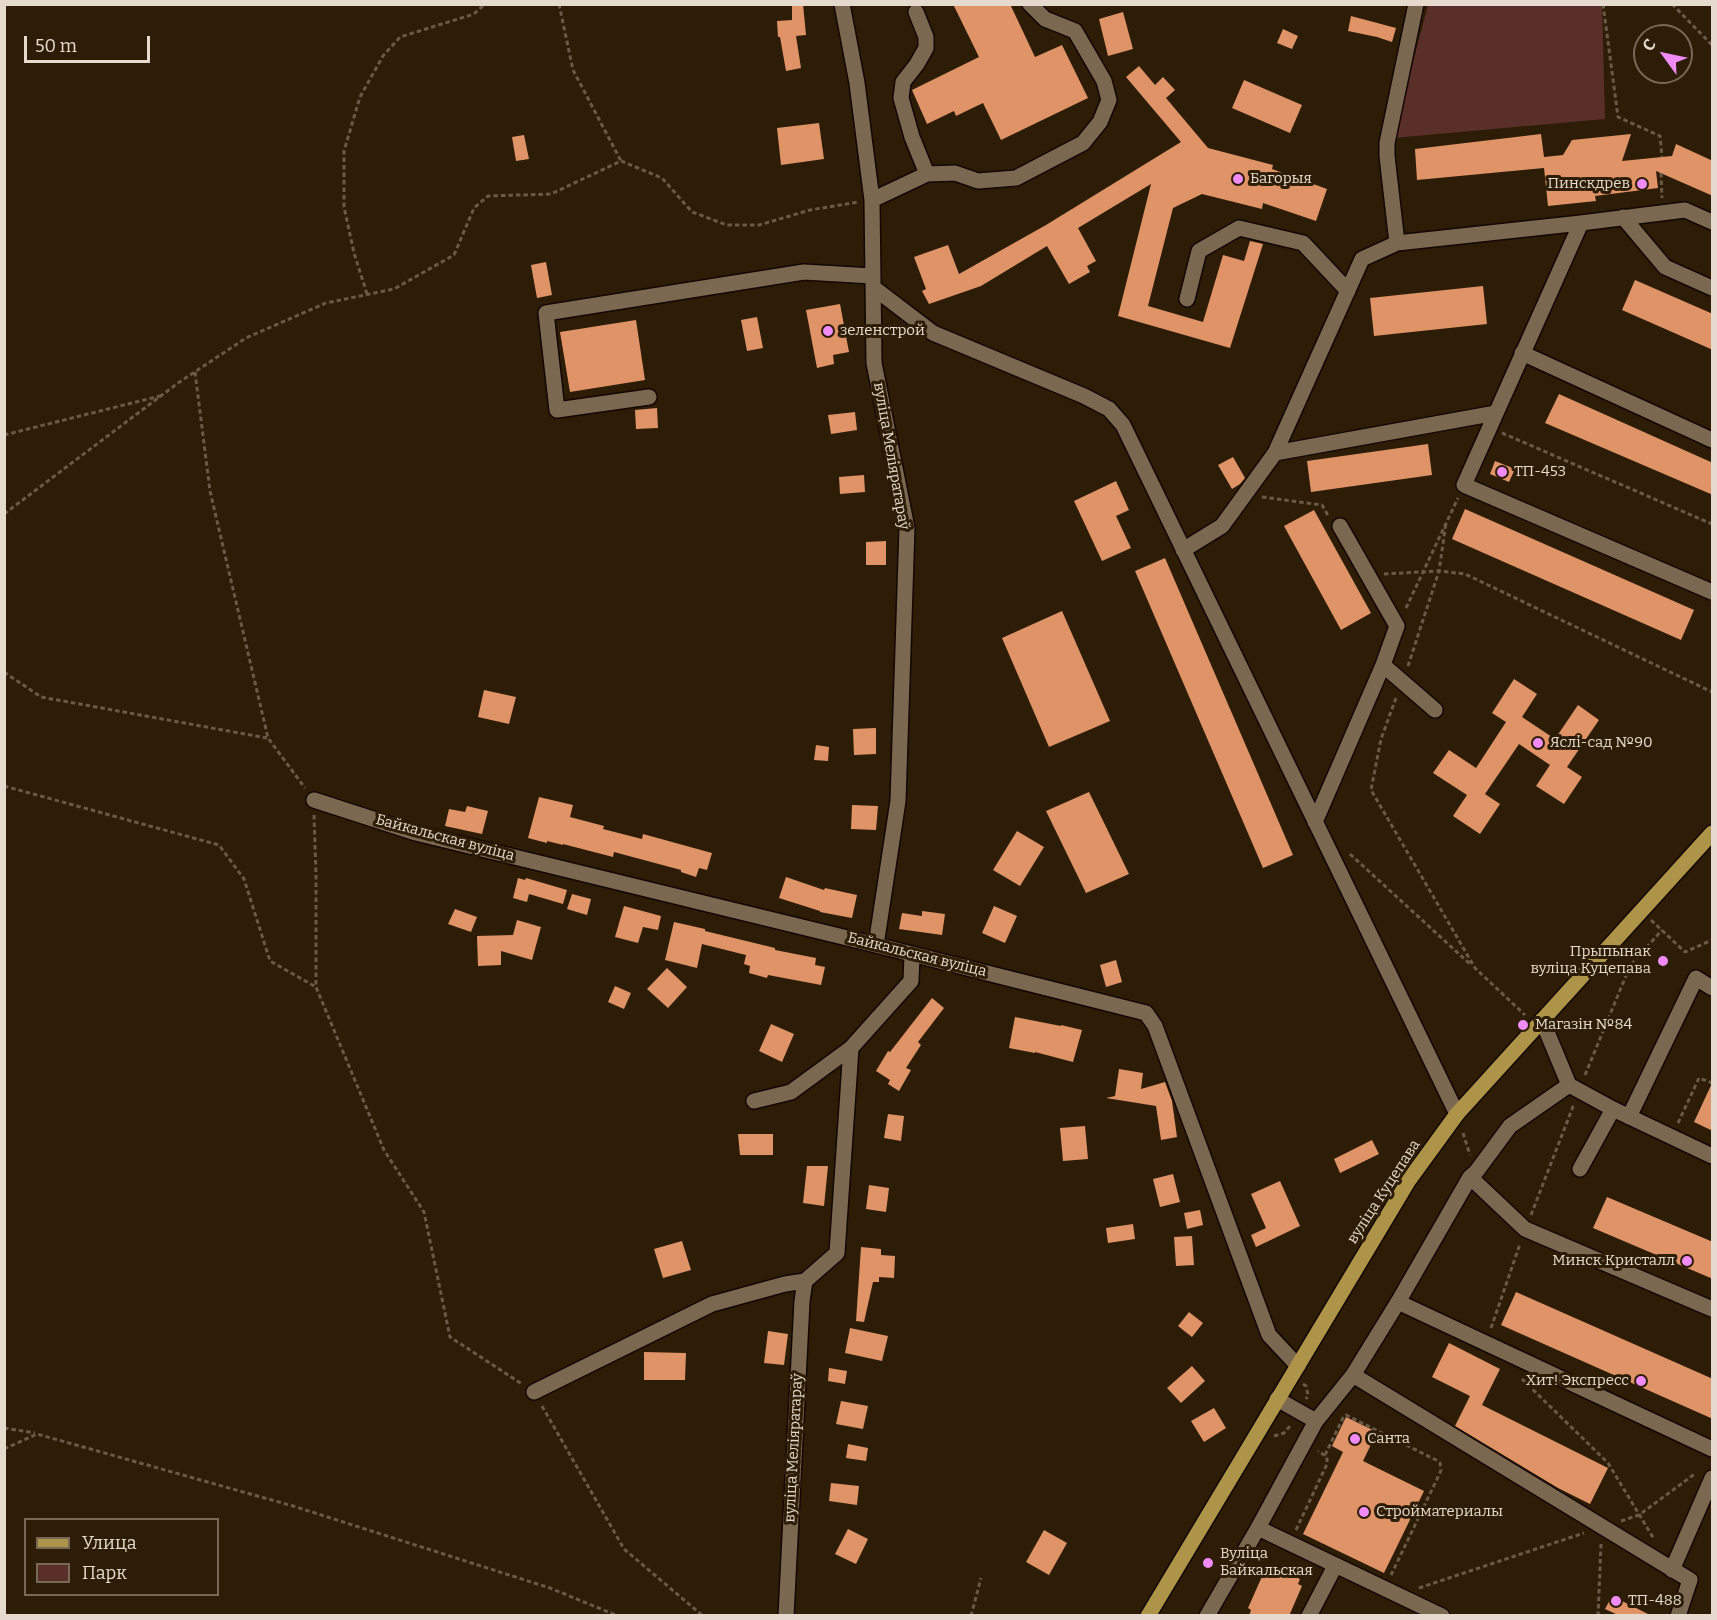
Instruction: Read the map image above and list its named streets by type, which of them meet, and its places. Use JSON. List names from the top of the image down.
{
  "streets": {
    "main road": ["вуліца Куцепава"],
    "street": ["вуліца Меліяратараў", "Байкальская вуліца"]
  },
  "crossings": [
    ["вуліца Меліяратараў", "Байкальская вуліца"],
    ["Байкальская вуліца", "вуліца Куцепава"]
  ],
  "places": [
    "Багорыя",
    "Пинскдрев",
    "зеленстрой",
    "ТП-453",
    "Яслі-сад №90",
    "Прыпынак вуліца Куцепава",
    "Магазін №84",
    "Минск Кристалл",
    "Хит! Экспресс",
    "Санта",
    "Стройматериалы",
    "Вуліца Байкальская",
    "ТП-488"
  ],
  "legend": ["Улица", "Парк"],
  "scale_bar": "50 m",
  "north": "top left"
}
